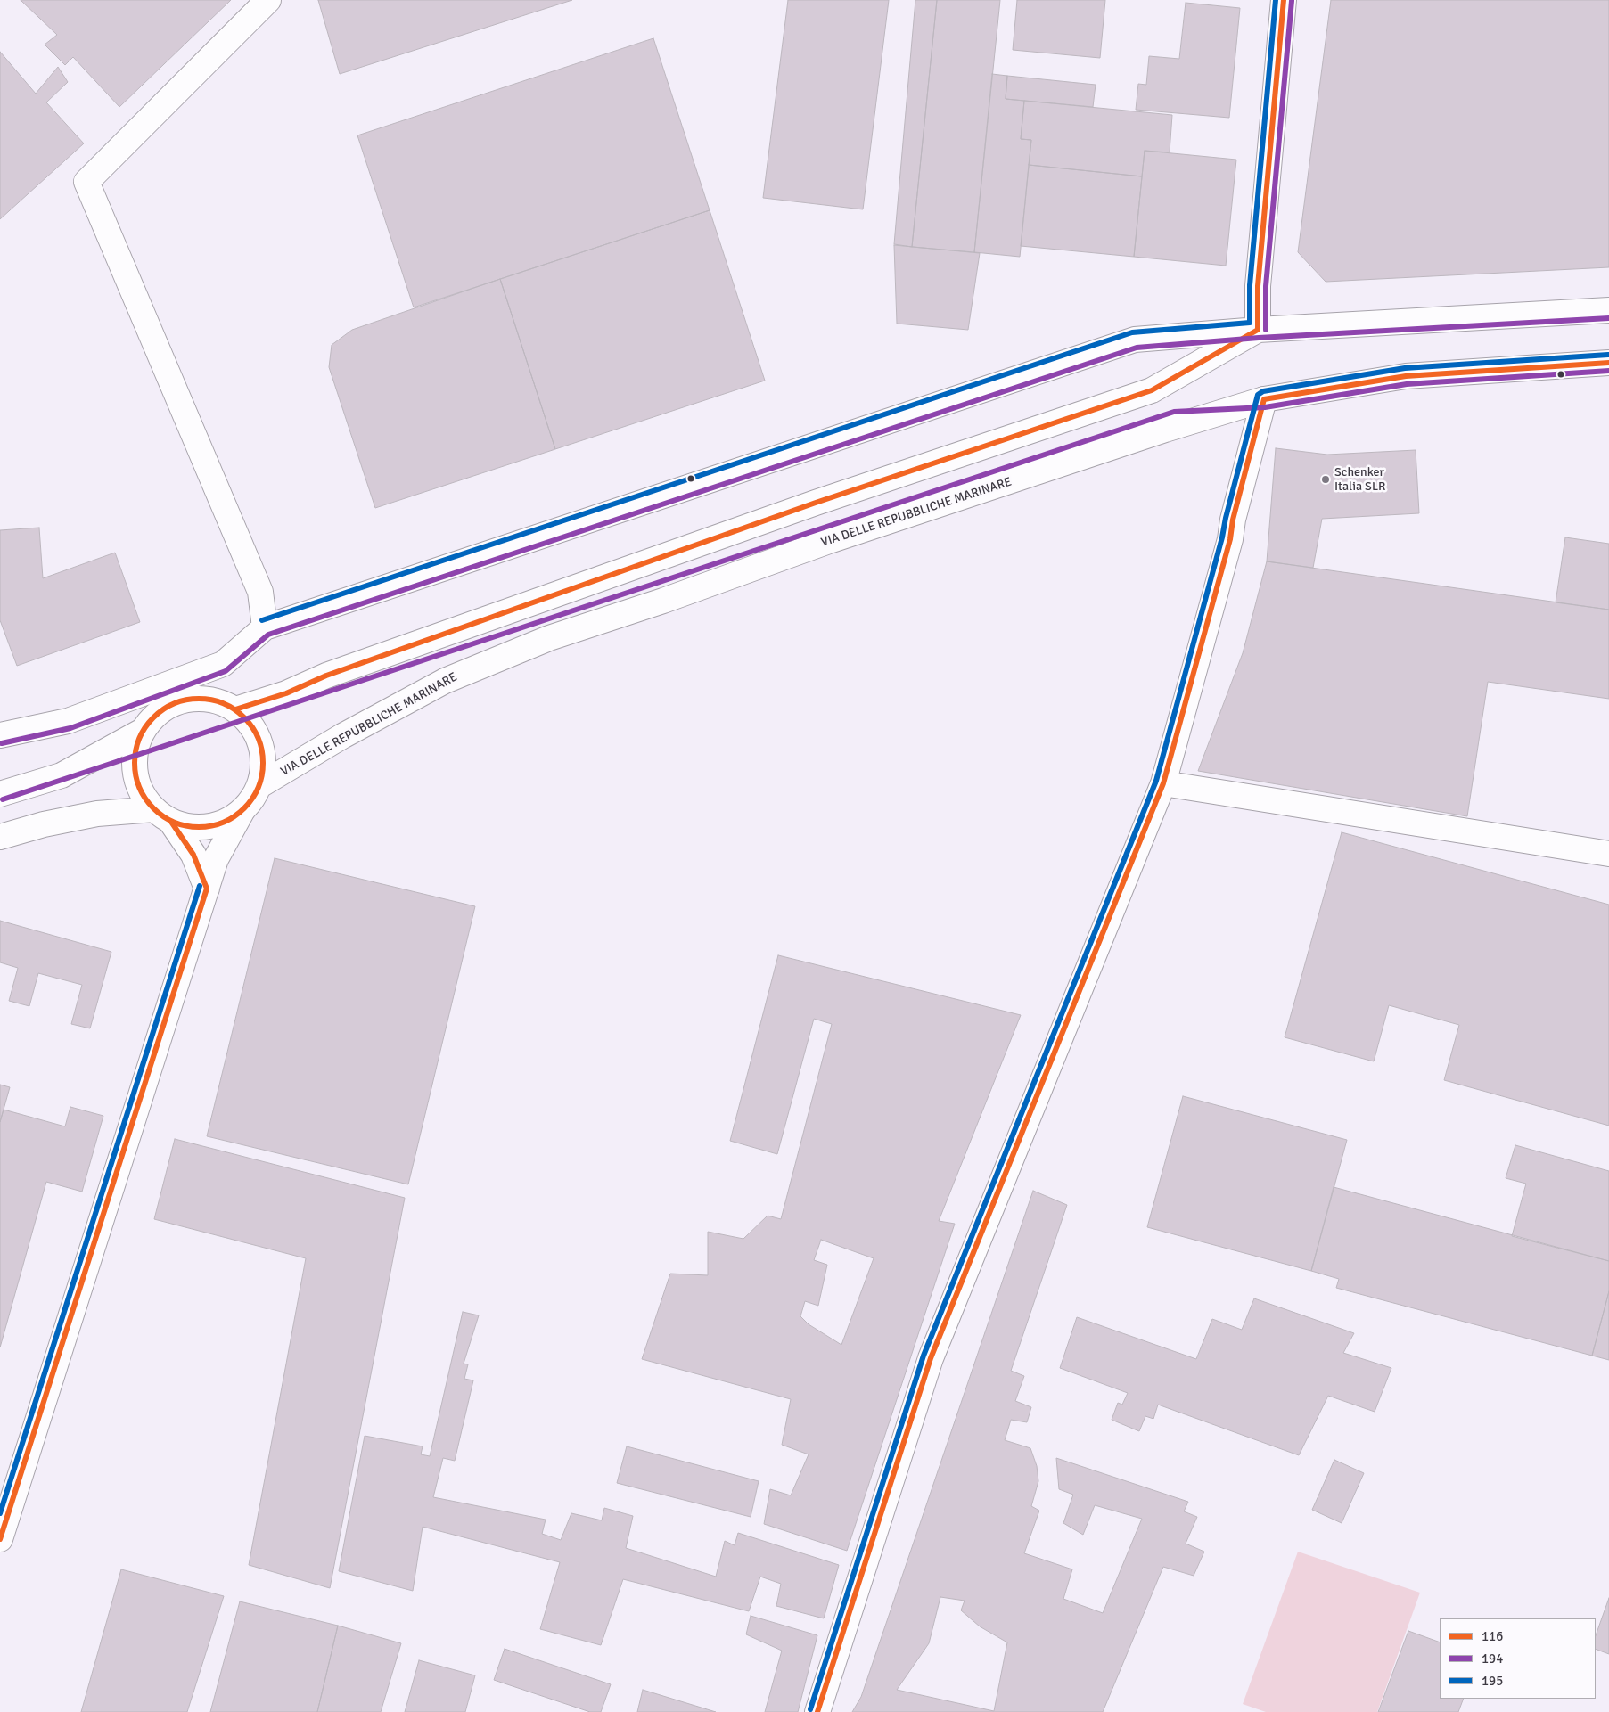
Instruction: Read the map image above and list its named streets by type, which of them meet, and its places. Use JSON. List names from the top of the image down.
{
  "streets": {
    "street": ["VIA DELLE REPUBBLICHE MARINARE"]
  },
  "places": ["Schenker Italia SLR"],
  "lines": ["transit line 116", "transit line 195", "transit line 194"],
  "legend": ["116", "194", "195"]
}
